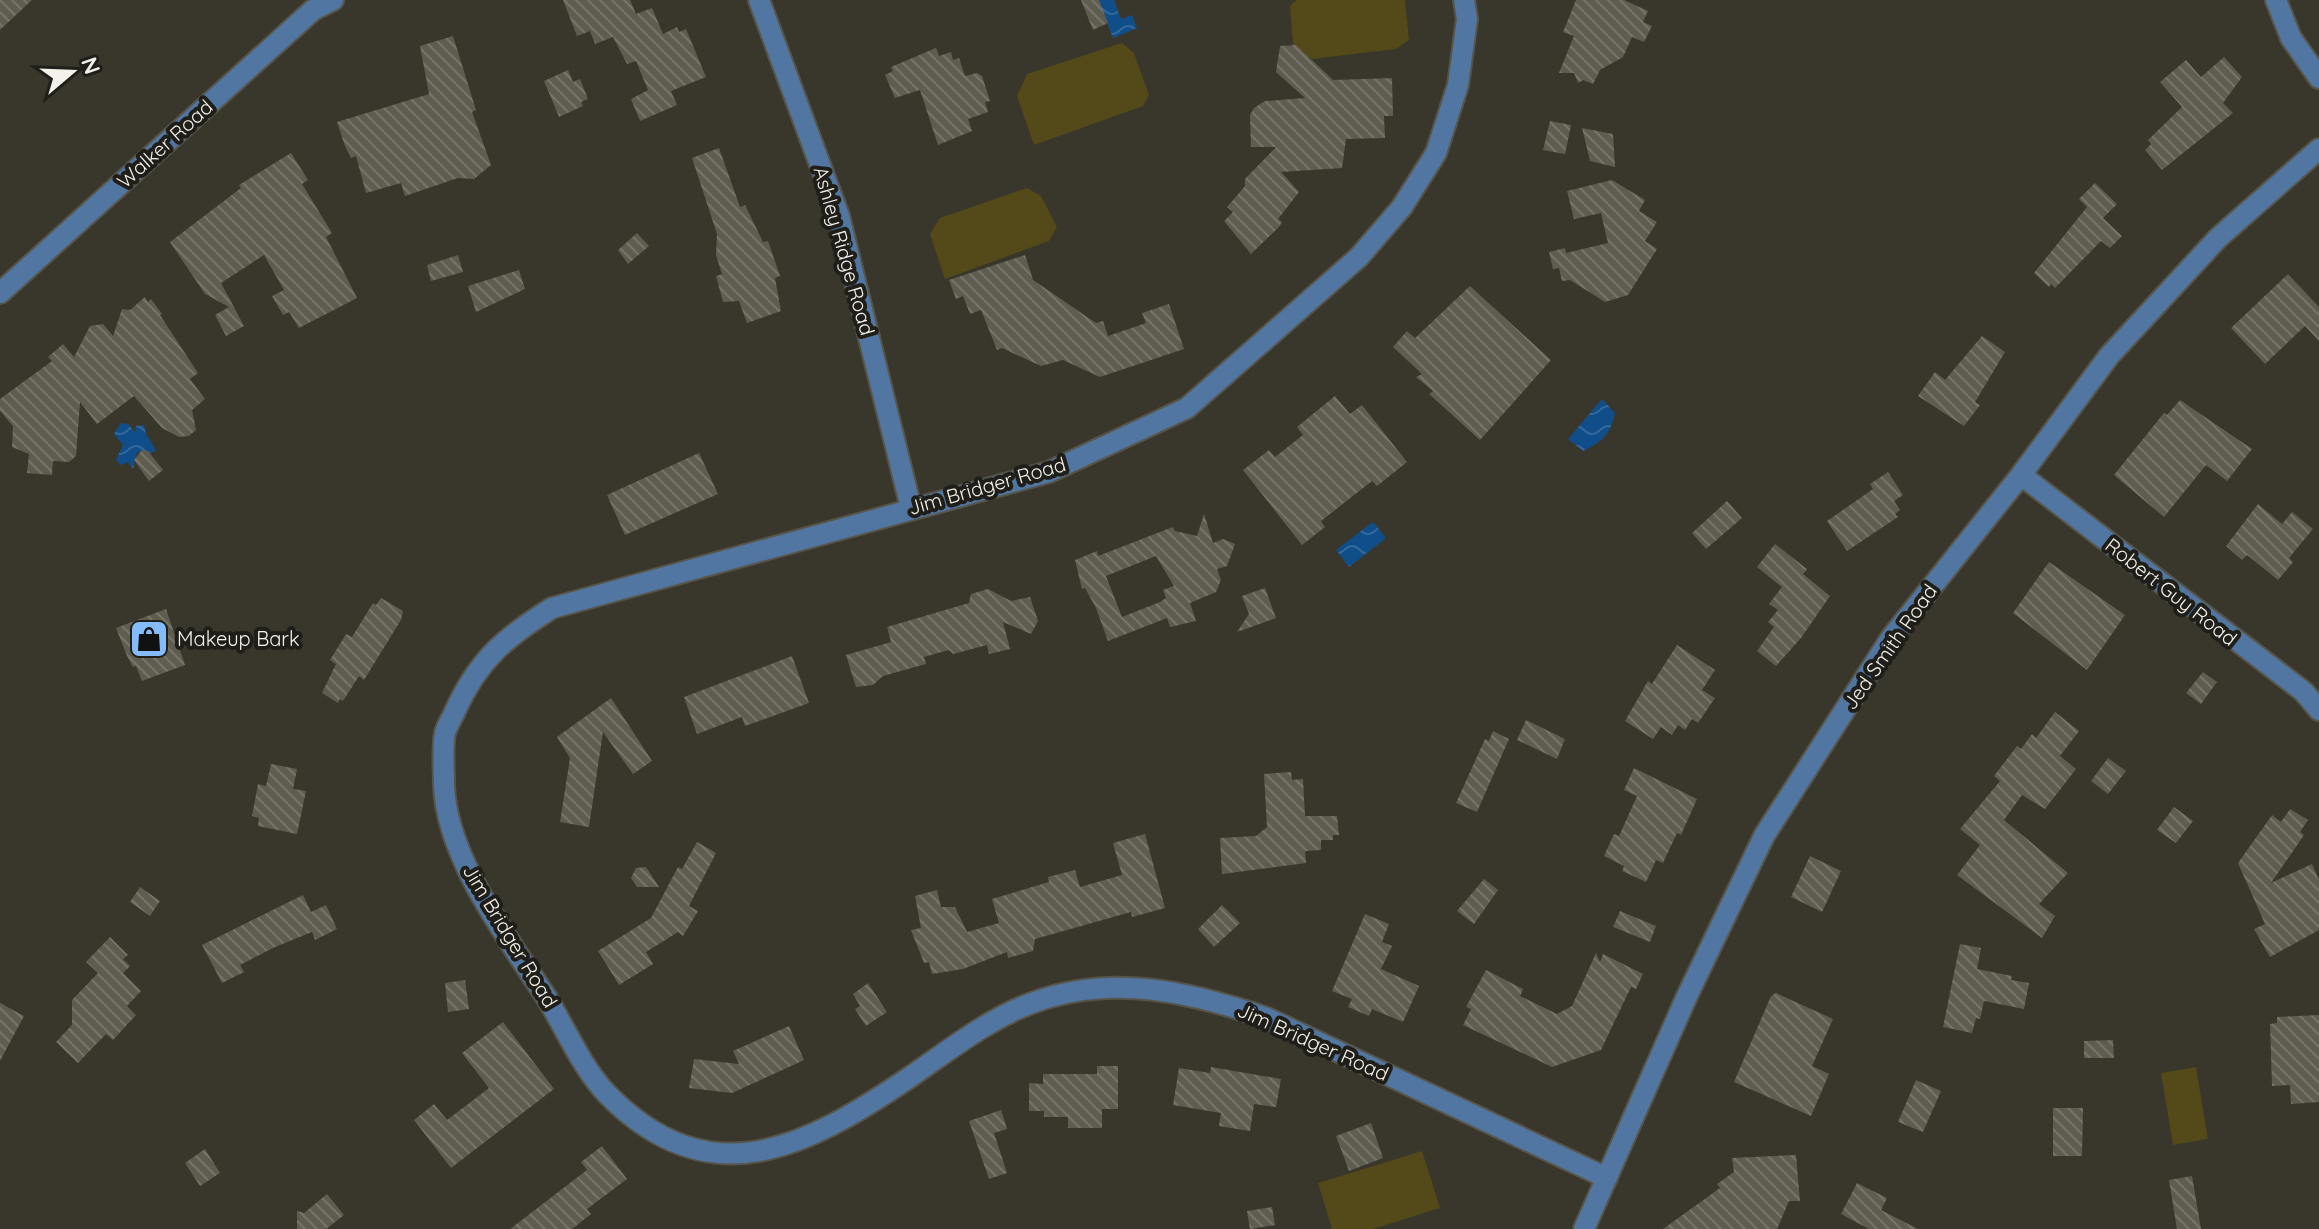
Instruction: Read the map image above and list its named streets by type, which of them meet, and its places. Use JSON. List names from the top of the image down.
{
  "streets": {
    "street": [
      "Walker Road",
      "Ashley Ridge Road",
      "Jim Bridger Road",
      "Robert Guy Road",
      "Jed Smith Road"
    ]
  },
  "crossings": [
    ["Ashley Ridge Road", "Jim Bridger Road"],
    ["Jim Bridger Road", "Jed Smith Road"],
    ["Robert Guy Road", "Jed Smith Road"]
  ],
  "places": {
    "shop": ["Makeup Bark"]
  },
  "north": "right"
}
